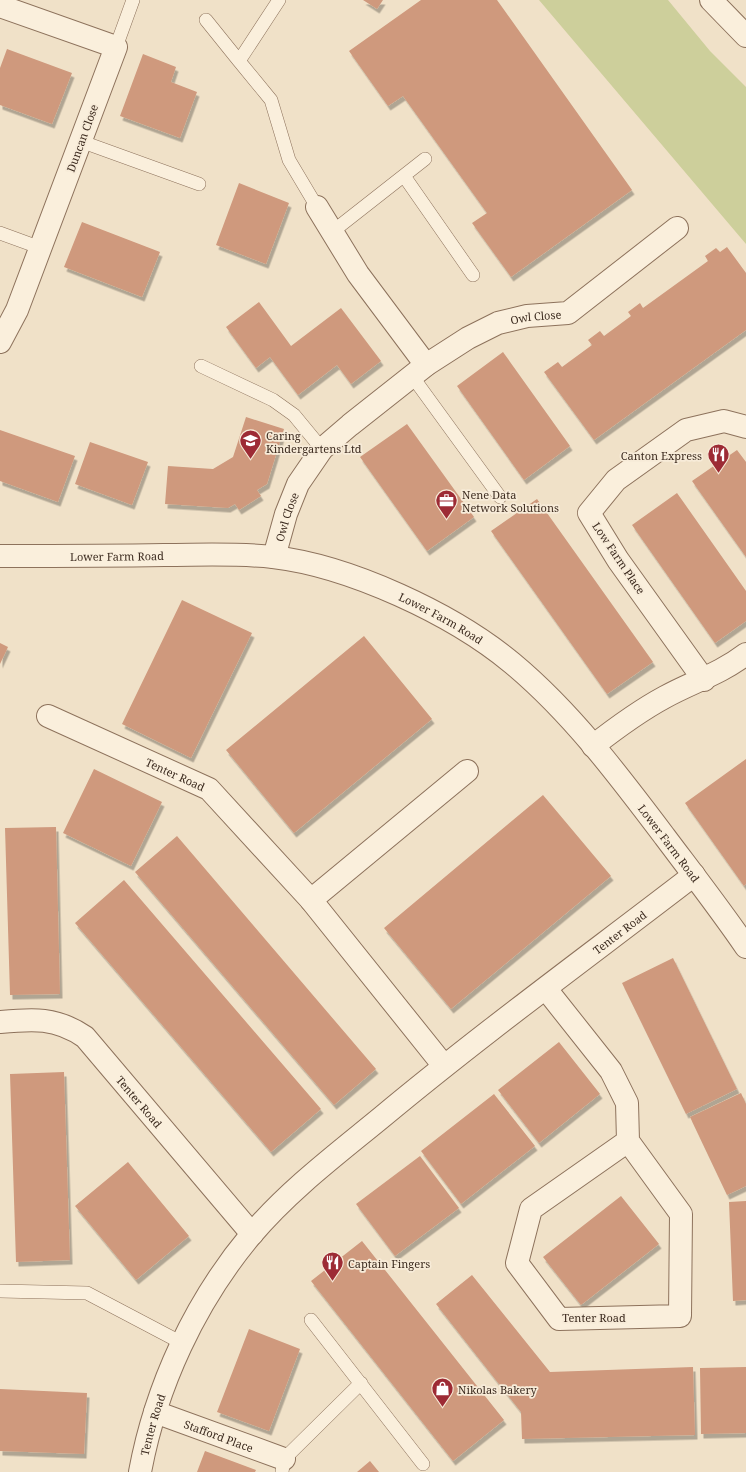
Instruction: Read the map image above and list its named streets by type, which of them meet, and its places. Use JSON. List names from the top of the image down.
{
  "streets": {
    "street": [
      "Duncan Close",
      "Owl Close",
      "Lower Farm Road",
      "Low Farm Place",
      "Tenter Road",
      "Stafford Place"
    ]
  },
  "crossings": [
    ["Owl Close", "Lower Farm Road"],
    ["Lower Farm Road", "Tenter Road"],
    ["Tenter Road", "Stafford Place"]
  ],
  "places": {
    "school or university": ["Caring Kindergartens Ltd"],
    "restaurant": ["Canton Express", "Captain Fingers"],
    "office": ["Nene Data Network Solutions"],
    "shop": ["Nikolas Bakery"]
  }
}
